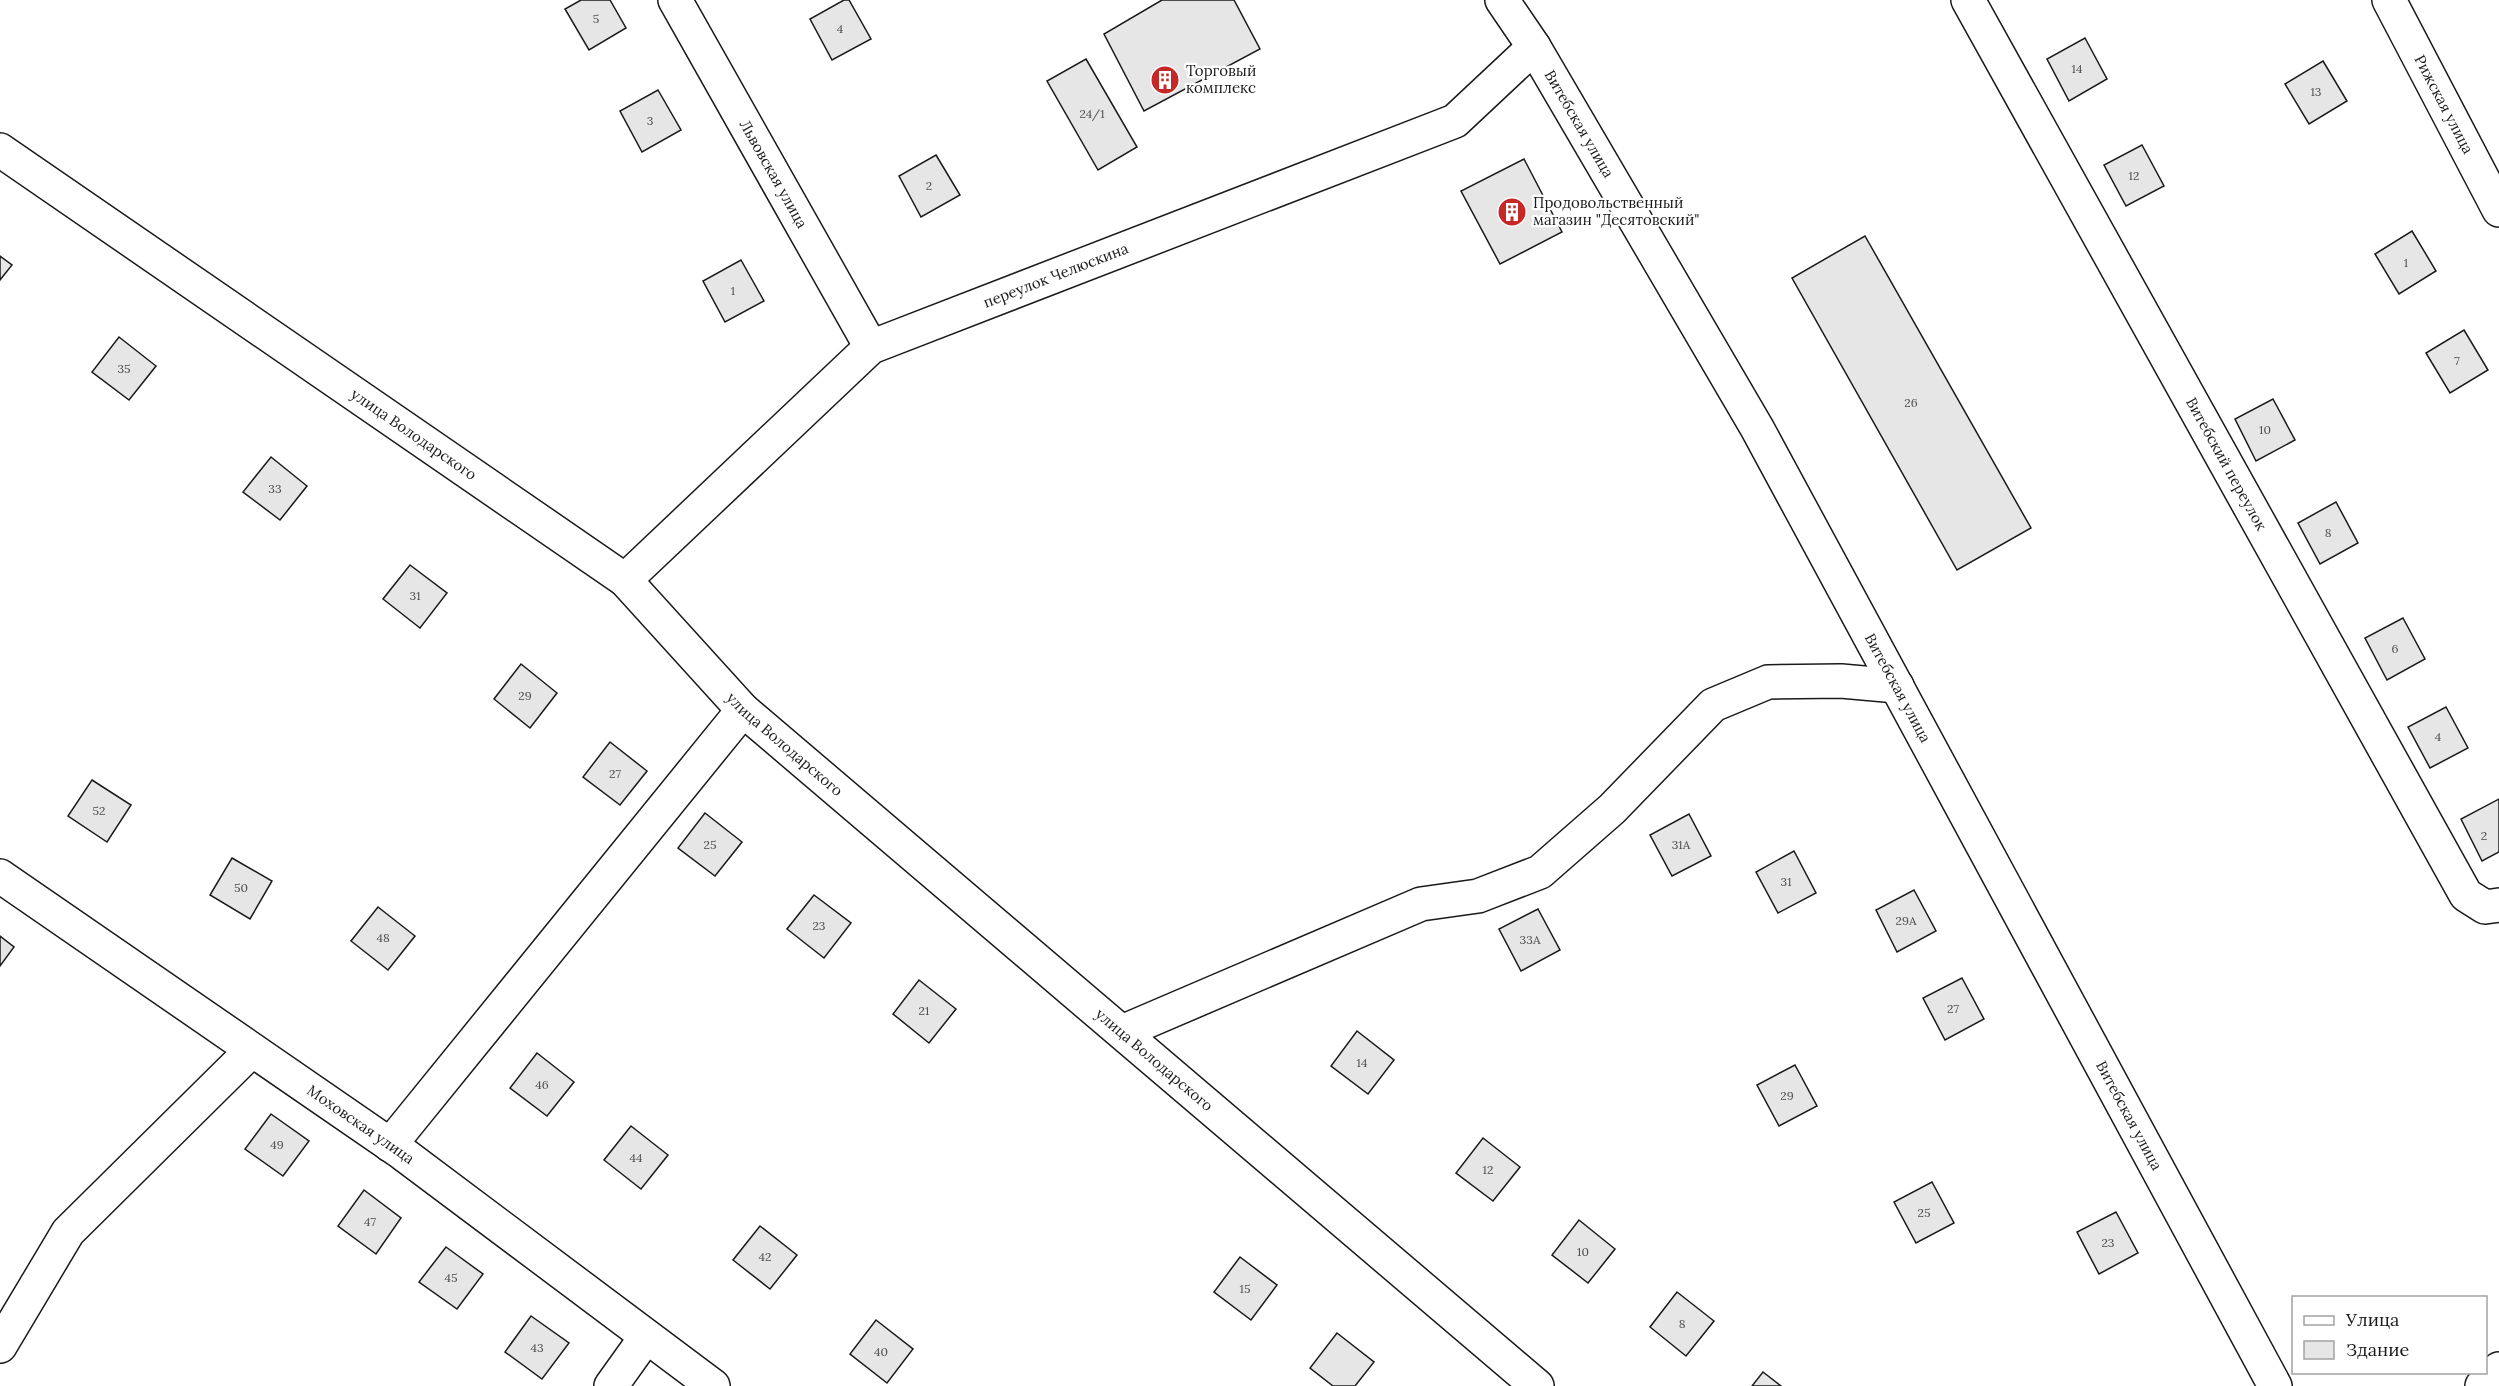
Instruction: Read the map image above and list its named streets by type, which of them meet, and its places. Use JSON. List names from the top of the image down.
{
  "streets": {
    "street": [
      "Рижская улица",
      "Витебская улица",
      "Львовская улица",
      "переулок Челюскина",
      "улица Володарского",
      "Витебский переулок",
      "Моховская улица"
    ]
  },
  "crossings": [
    ["Витебская улица", "переулок Челюскина"],
    ["Львовская улица", "переулок Челюскина"],
    ["переулок Челюскина", "улица Володарского"]
  ],
  "places": {
    "building": ["Торговый комплекс", "Продовольственный магазин \"Деcятовский\""]
  },
  "house_numbers": [
    "5",
    "4",
    "14",
    "13",
    "24/1",
    "3",
    "12",
    "2",
    "1",
    "1",
    "7",
    "35",
    "26",
    "10",
    "33",
    "8",
    "31",
    "6",
    "29",
    "4",
    "27",
    "52",
    "2",
    "25",
    "31А",
    "31",
    "50",
    "29А",
    "23",
    "48",
    "33А",
    "27",
    "21",
    "14",
    "46",
    "29",
    "49",
    "44",
    "12",
    "25",
    "47",
    "23",
    "10",
    "42",
    "45",
    "15",
    "8",
    "43",
    "40"
  ],
  "legend": ["Улица", "Здание"]
}
